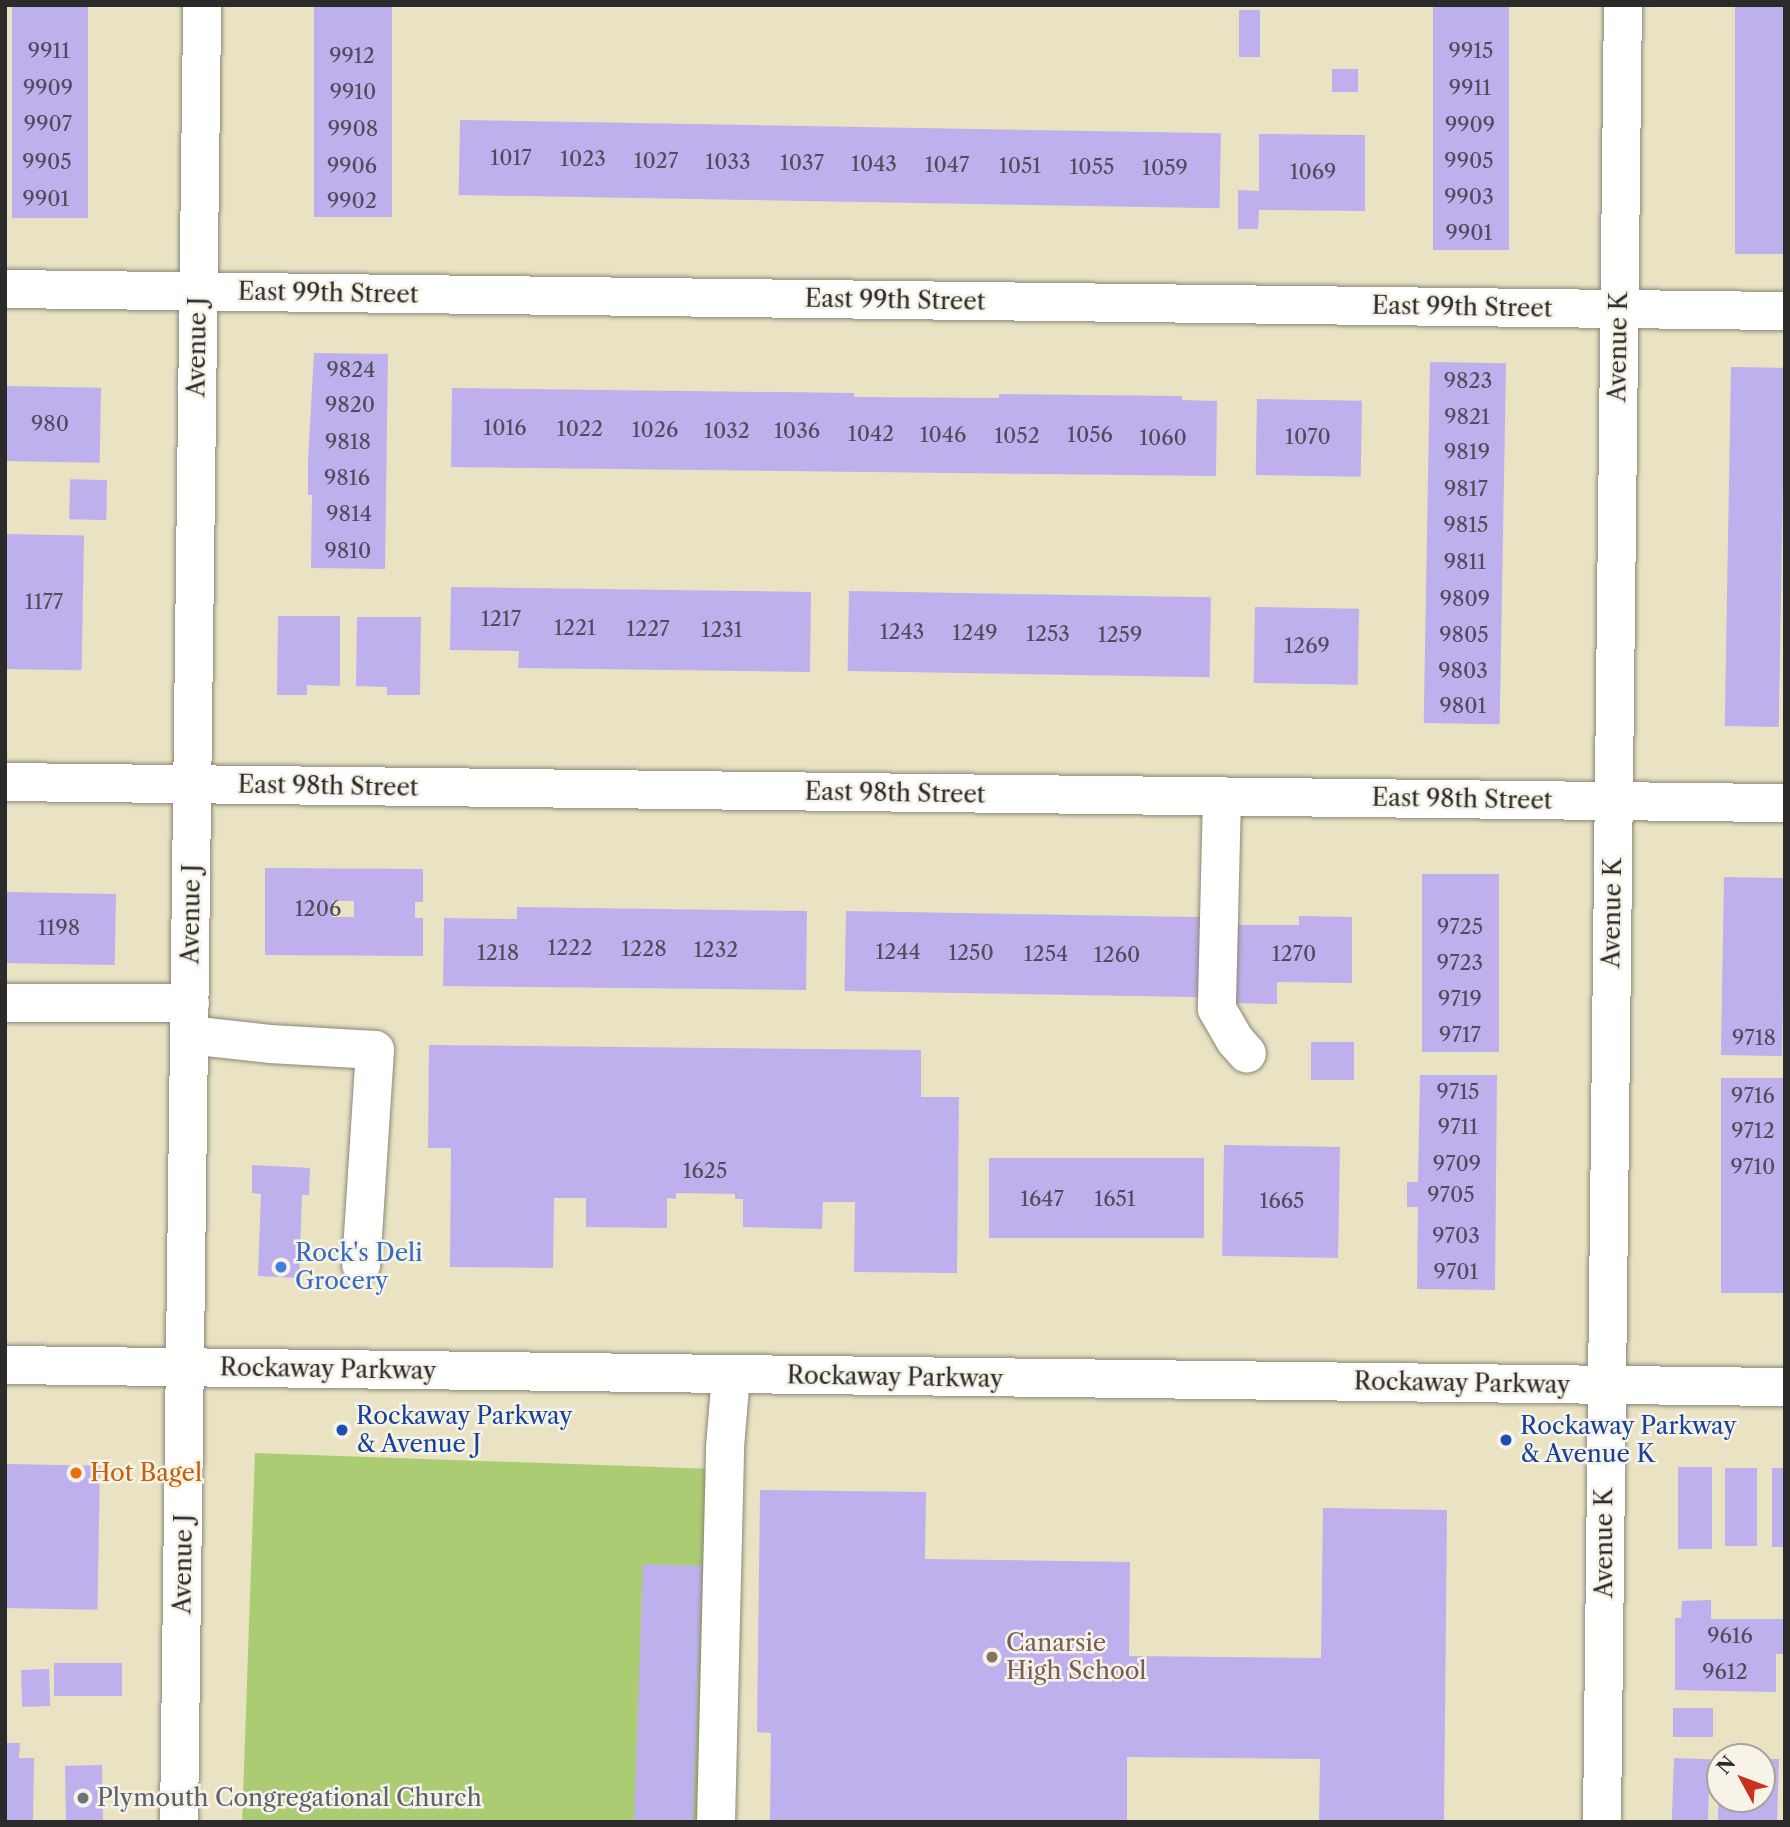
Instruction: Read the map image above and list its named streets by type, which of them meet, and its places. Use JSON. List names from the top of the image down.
{
  "streets": {
    "street": [
      "East 99th Street",
      "Avenue J",
      "Avenue K",
      "East 98th Street",
      "Rockaway Parkway"
    ]
  },
  "crossings": [
    ["East 99th Street", "Avenue J"],
    ["East 99th Street", "Avenue K"],
    ["Avenue J", "East 98th Street"],
    ["Avenue J", "Rockaway Parkway"],
    ["Avenue K", "East 98th Street"],
    ["Avenue K", "Rockaway Parkway"]
  ],
  "places": [
    "Rock's Deli Grocery",
    "Rockaway Parkway & Avenue J",
    "Rockaway Parkway & Avenue K",
    "Hot Bagel",
    "Canarsie High School",
    "Plymouth Congregational Church"
  ],
  "house_numbers": [
    "9911",
    "9915",
    "9912",
    "9909",
    "9911",
    "9910",
    "9907",
    "9909",
    "9908",
    "1017",
    "1023",
    "1027",
    "9905",
    "9905",
    "1033",
    "1037",
    "1043",
    "1047",
    "9906",
    "1051",
    "1055",
    "1059",
    "1069",
    "9903",
    "9901",
    "9902",
    "9901",
    "9824",
    "9823",
    "9820",
    "9821",
    "980",
    "1016",
    "1022",
    "1026",
    "1032",
    "1036",
    "1042",
    "1046",
    "1056",
    "1052",
    "1070",
    "1060",
    "9818",
    "9819",
    "9816",
    "9817",
    "9814",
    "9815",
    "9810",
    "9811",
    "9809",
    "1177",
    "1217",
    "1221",
    "1227",
    "1231",
    "1243",
    "1249",
    "1253",
    "1259",
    "9805",
    "1269",
    "9803",
    "9801",
    "1206",
    "9725",
    "1198",
    "1222",
    "1228",
    "1232",
    "1244",
    "1218",
    "1250",
    "1254",
    "1270",
    "1260",
    "9723",
    "9719",
    "9717",
    "9718",
    "9715",
    "9716",
    "9711",
    "9712",
    "9709",
    "9710",
    "1625",
    "9705",
    "1647",
    "1651",
    "1665",
    "9703",
    "9701",
    "9616",
    "9612"
  ],
  "north": "top left"
}
